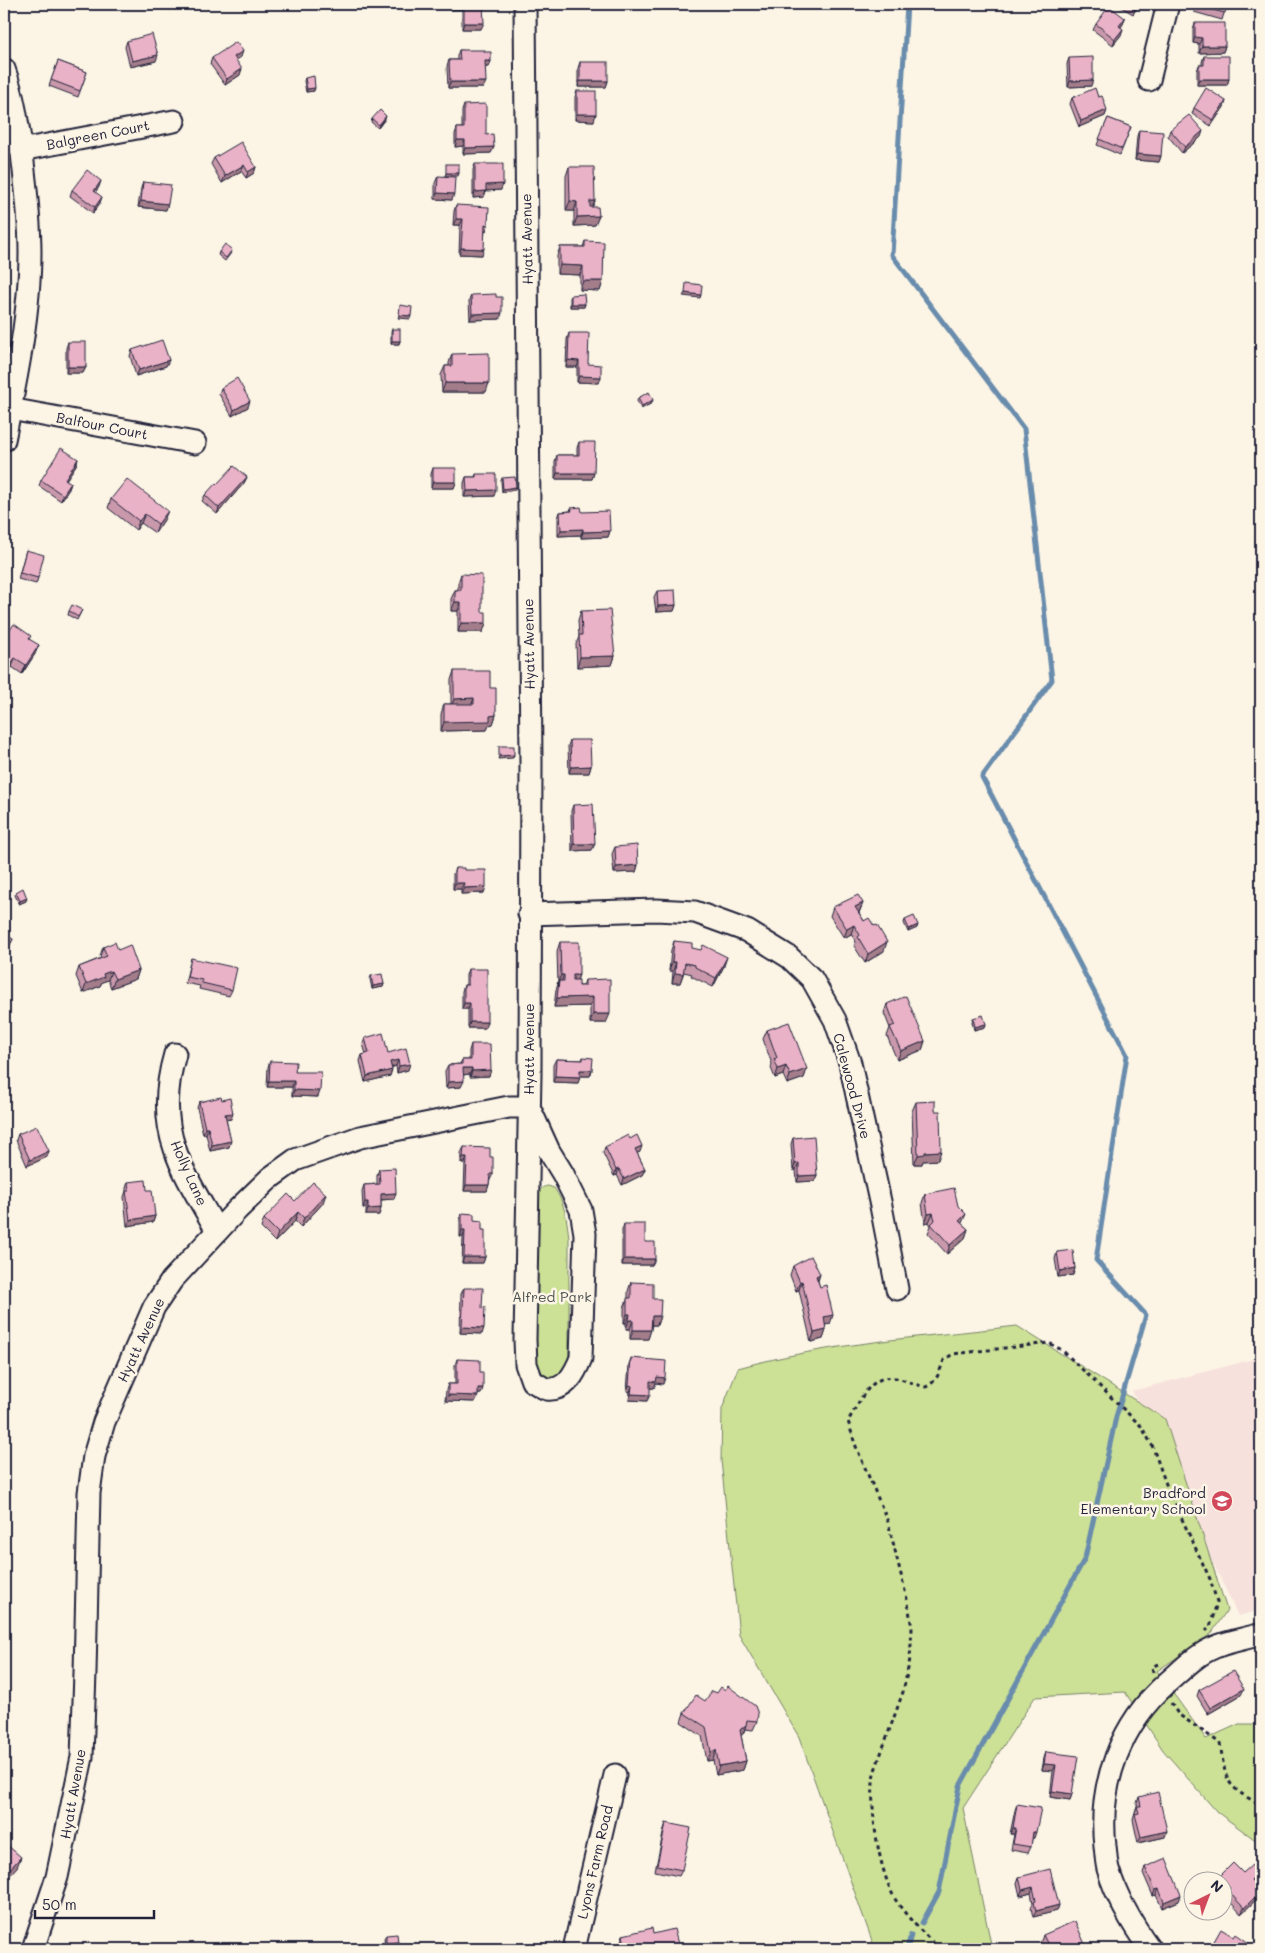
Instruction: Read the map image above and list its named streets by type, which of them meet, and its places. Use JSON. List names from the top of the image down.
{
  "streets": {
    "street": [
      "Balgreen Court",
      "Hyatt Avenue",
      "Balfour Court",
      "Calewood Drive",
      "Holly Lane",
      "Lyons Farm Road"
    ]
  },
  "crossings": [
    ["Hyatt Avenue", "Calewood Drive"],
    ["Hyatt Avenue", "Holly Lane"]
  ],
  "parks": ["Alfred Park"],
  "places": {
    "school or university": ["Bradford Elementary School"]
  },
  "scale_bar": "50 m",
  "north": "top right"
}
